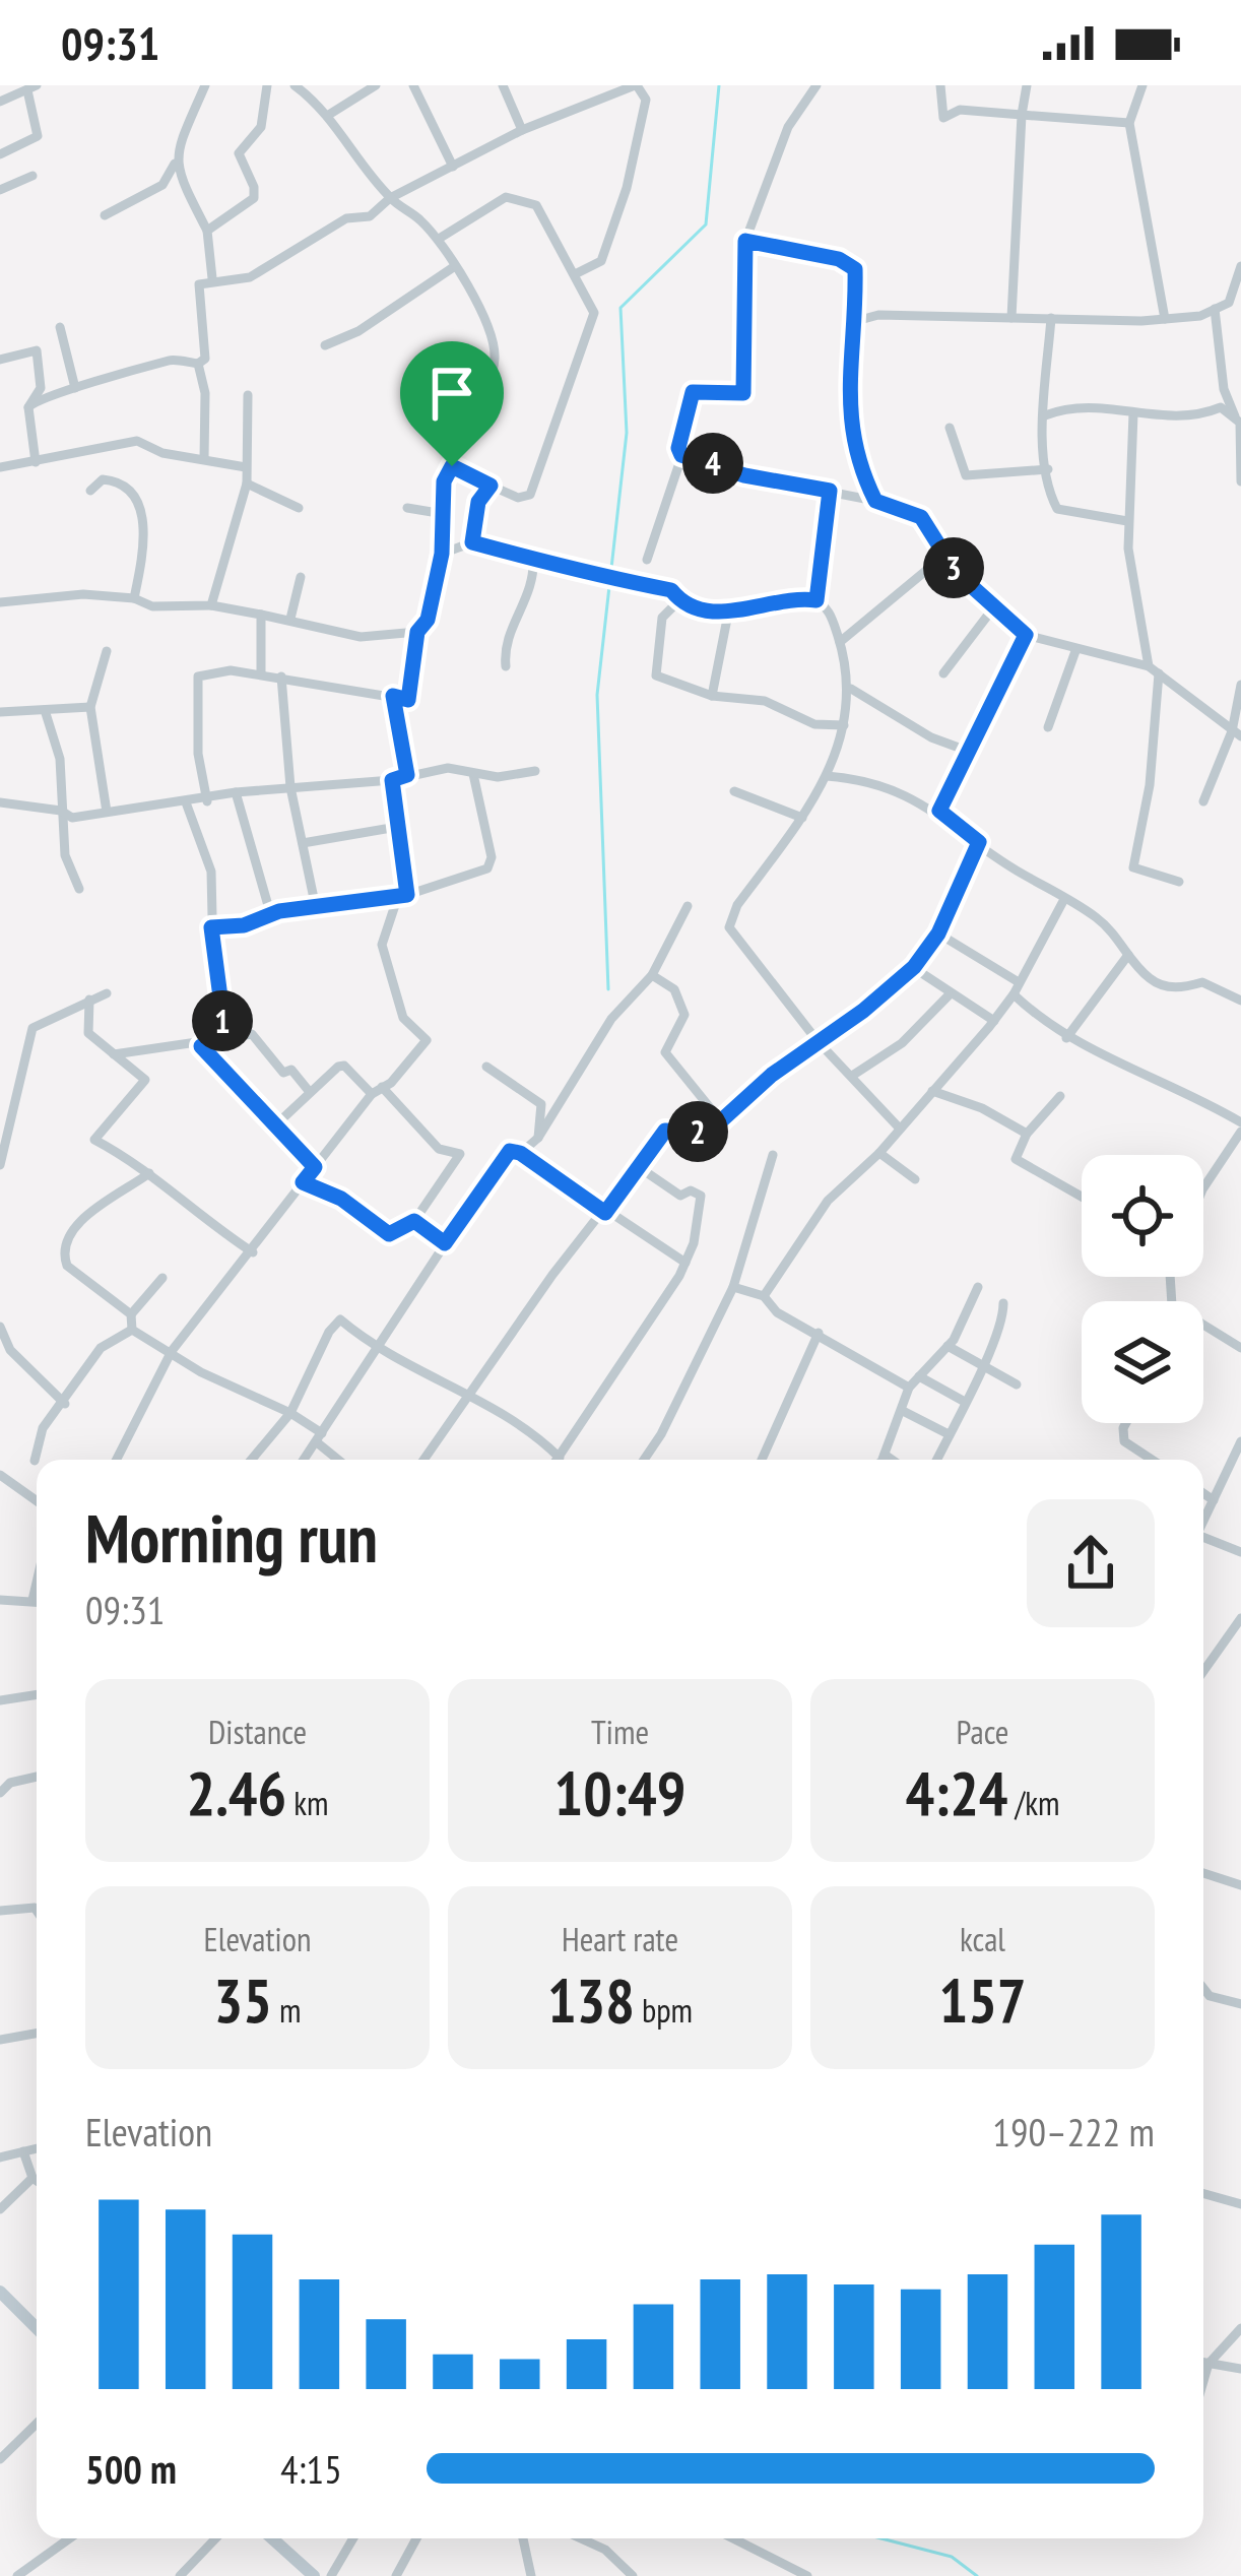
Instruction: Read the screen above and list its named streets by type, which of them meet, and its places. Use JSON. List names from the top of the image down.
{
  "page": {
    "status": "09:31",
    "pins": [
      "4",
      "3",
      "1",
      "2"
    ],
    "heading": ["Morning run", "09:31"],
    "stats": [
      ["Distance", "2.46 km"],
      ["Time", "10:49"],
      ["Pace", "4:24 /km"],
      ["Elevation", "35 m"],
      ["Heart rate", "138 bpm"],
      ["kcal", "157"]
    ],
    "chart": ["Elevation", "190–222 m"],
    "list": [
      {
        "name": "500 m",
        "note": "4:15"
      }
    ]
  }
}
